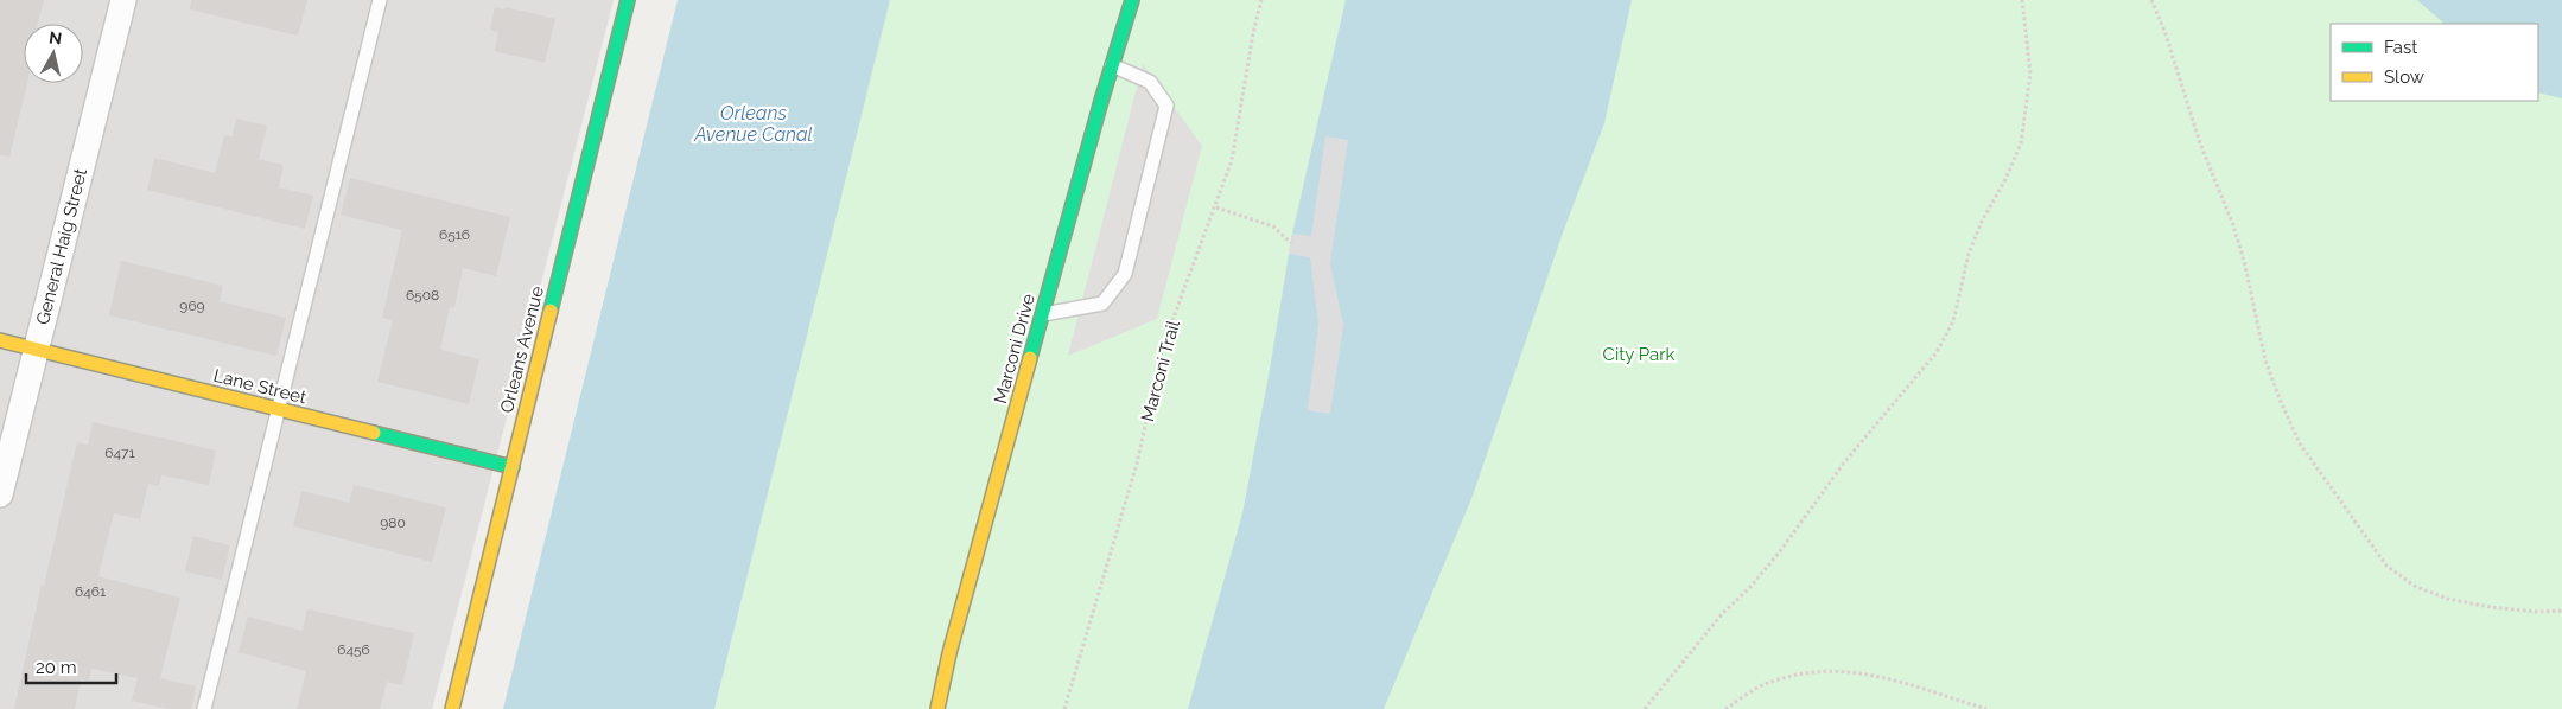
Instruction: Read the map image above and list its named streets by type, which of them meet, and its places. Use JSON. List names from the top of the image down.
{
  "streets": {
    "street": [
      "General Haig Street",
      "Marconi Drive",
      "Orleans Avenue",
      "Lane Street"
    ],
    "path": ["Marconi Trail"]
  },
  "crossings": [
    ["General Haig Street", "Lane Street"],
    ["Orleans Avenue", "Lane Street"]
  ],
  "water": ["Orleans Avenue Canal"],
  "parks": ["City Park"],
  "house_numbers": [
    "6516",
    "6508",
    "969",
    "6471",
    "980",
    "6461",
    "6456"
  ],
  "legend": ["Fast", "Slow"],
  "scale_bar": "20 m",
  "north": "top"
}
